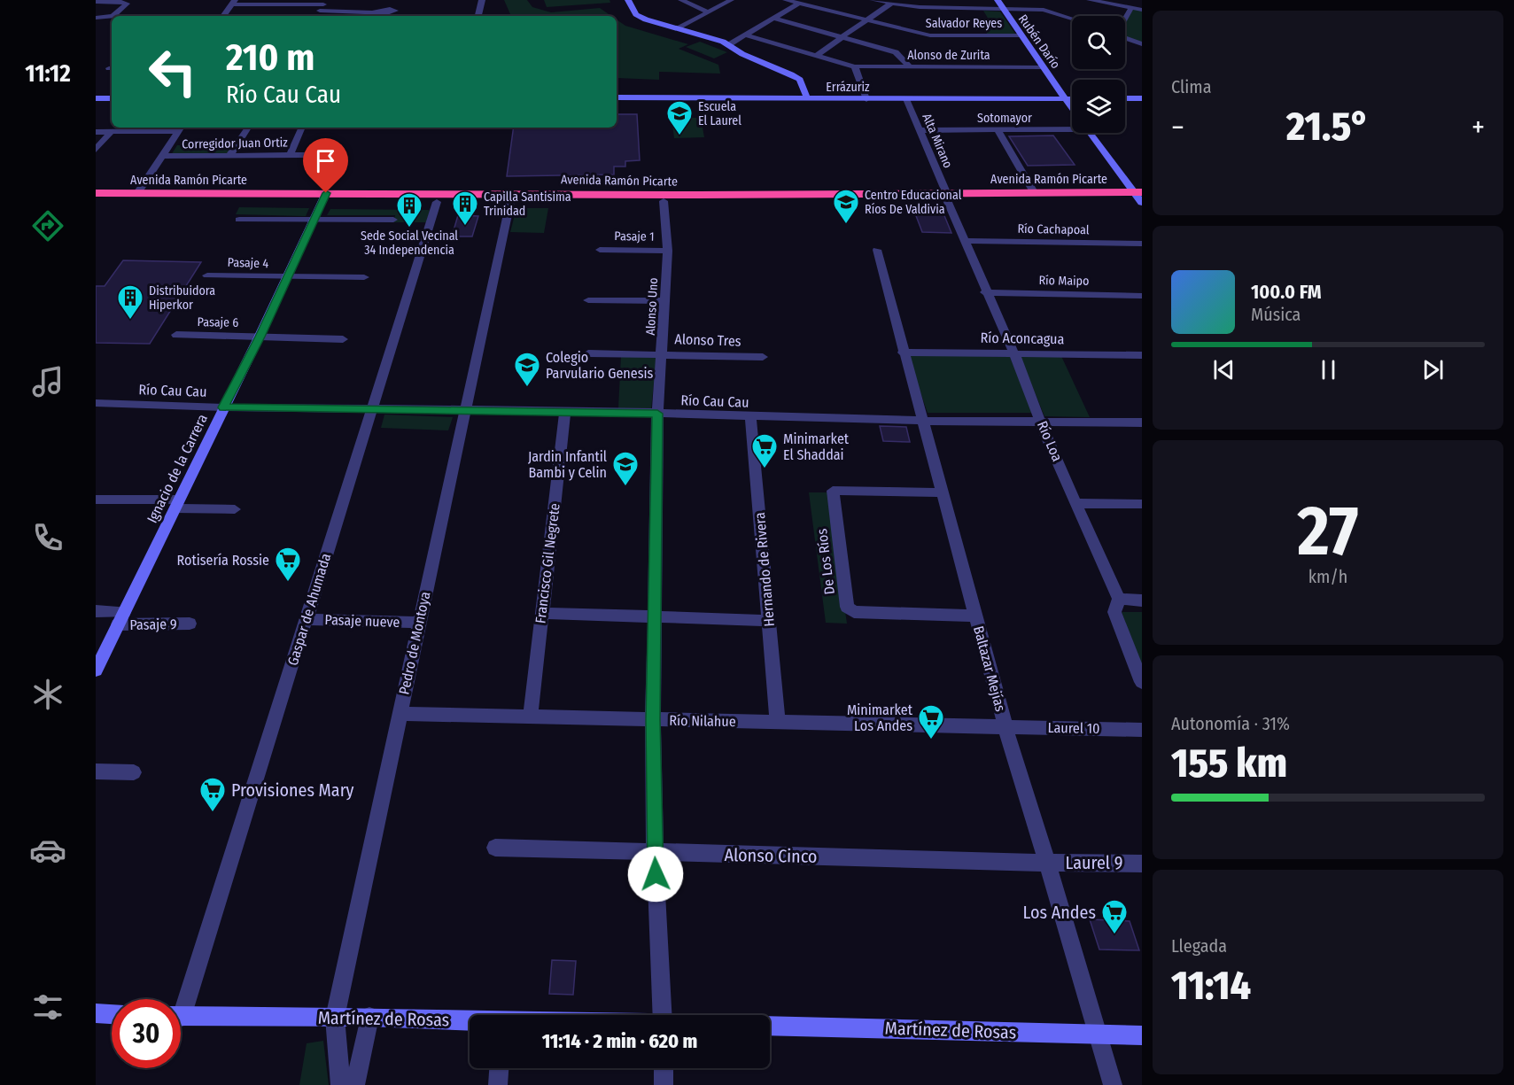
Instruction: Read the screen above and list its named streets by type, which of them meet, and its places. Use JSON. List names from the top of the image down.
{
  "streets": {
    "highway": ["Avenida Ramón Picarte"],
    "street": [
      "Salvador Reyes",
      "Rubén Darío",
      "Alonso de Zurita",
      "Errázuriz",
      "Sotomayor",
      "Alta Mirano",
      "Corregidor Juan Ortiz",
      "Río Cachapoal",
      "Pasaje 1",
      "Pasaje 4",
      "Río Maipo",
      "Alonso Uno",
      "Pasaje 6",
      "Río Aconcagua",
      "Alonso Tres",
      "Río Cau Cau",
      "Río Loa",
      "Ignacio de la Carrera",
      "De Los Ríos",
      "Francisco Gil Negrete",
      "Hernando de Rivera",
      "Gaspar de Ahumada",
      "Pasaje nueve",
      "Pasaje 9",
      "Pedro de Montoya",
      "Baltazar Mejías",
      "Río Nilahue",
      "Laurel 10",
      "Alonso Cinco",
      "Laurel 9",
      "Martínez de Rosas"
    ]
  },
  "crossings": [
    ["Salvador Reyes", "Rubén Darío"],
    ["Rubén Darío", "Alonso de Zurita"],
    ["Rubén Darío", "Errázuriz"],
    ["Rubén Darío", "Avenida Ramón Picarte"],
    ["Errázuriz", "Alta Mirano"],
    ["Sotomayor", "Alta Mirano"],
    ["Alta Mirano", "Avenida Ramón Picarte"],
    ["Alta Mirano", "Río Loa"],
    ["Avenida Ramón Picarte", "Alonso Uno"],
    ["Avenida Ramón Picarte", "Río Loa"],
    ["Avenida Ramón Picarte", "Ignacio de la Carrera"],
    ["Avenida Ramón Picarte", "Gaspar de Ahumada"],
    ["Avenida Ramón Picarte", "Pedro de Montoya"],
    ["Río Cachapoal", "Río Loa"],
    ["Pasaje 1", "Alonso Uno"],
    ["Pasaje 4", "Ignacio de la Carrera"],
    ["Río Maipo", "Río Loa"],
    ["Alonso Uno", "Alonso Tres"],
    ["Alonso Uno", "Río Cau Cau"],
    ["Alonso Uno", "Río Nilahue"],
    ["Alonso Uno", "Alonso Cinco"],
    ["Pasaje 6", "Ignacio de la Carrera"],
    ["Río Aconcagua", "Río Loa"],
    ["Río Aconcagua", "Baltazar Mejías"],
    ["Río Cau Cau", "Río Loa"],
    ["Río Cau Cau", "Ignacio de la Carrera"],
    ["Río Cau Cau", "Francisco Gil Negrete"],
    ["Río Cau Cau", "Hernando de Rivera"],
    ["Río Cau Cau", "Gaspar de Ahumada"],
    ["Río Cau Cau", "Pedro de Montoya"],
    ["Río Cau Cau", "Baltazar Mejías"],
    ["Ignacio de la Carrera", "Pasaje 9"],
    ["De Los Ríos", "Baltazar Mejías"],
    ["Francisco Gil Negrete", "Río Nilahue"],
    ["Hernando de Rivera", "Río Nilahue"],
    ["Gaspar de Ahumada", "Pasaje nueve"],
    ["Pasaje nueve", "Pedro de Montoya"],
    ["Pedro de Montoya", "Río Nilahue"],
    ["Pedro de Montoya", "Martínez de Rosas"],
    ["Baltazar Mejías", "Río Nilahue"],
    ["Baltazar Mejías", "Laurel 10"],
    ["Baltazar Mejías", "Alonso Cinco"],
    ["Baltazar Mejías", "Laurel 9"],
    ["Baltazar Mejías", "Martínez de Rosas"],
    ["Río Nilahue", "Laurel 10"],
    ["Alonso Cinco", "Laurel 9"]
  ],
  "places": {
    "school or university": [
      "Escuela El Laurel",
      "Centro Educacional Ríos De Valdivia",
      "Colegio Parvulario Genesis",
      "Jardin Infantil Bambi y Celin"
    ],
    "building": ["Capilla Santisima Trinidad", "Sede Social Vecinal 34 Independencia", "Distribuidora Hiperkor"],
    "supermarket": [
      "Minimarket El Shaddai",
      "Rotisería Rossie",
      "Minimarket Los Andes",
      "Provisiones Mary",
      "Los Andes"
    ]
  },
  "page": {
    "tabs": "11:12",
    "tile": [
      "Clima",
      ["27", "km/h"],
      ["Autonomía · 31%", "155 km"],
      ["Llegada", "11:14"]
    ],
    "turn": ["210 m", "Río Cau Cau"],
    "heat": ["−", "21.5°", "+"],
    "song": ["100.0 FM", "Música"],
    "limit": "30",
    "trip": "11:14 · 2 min · 620 m"
  }
}
